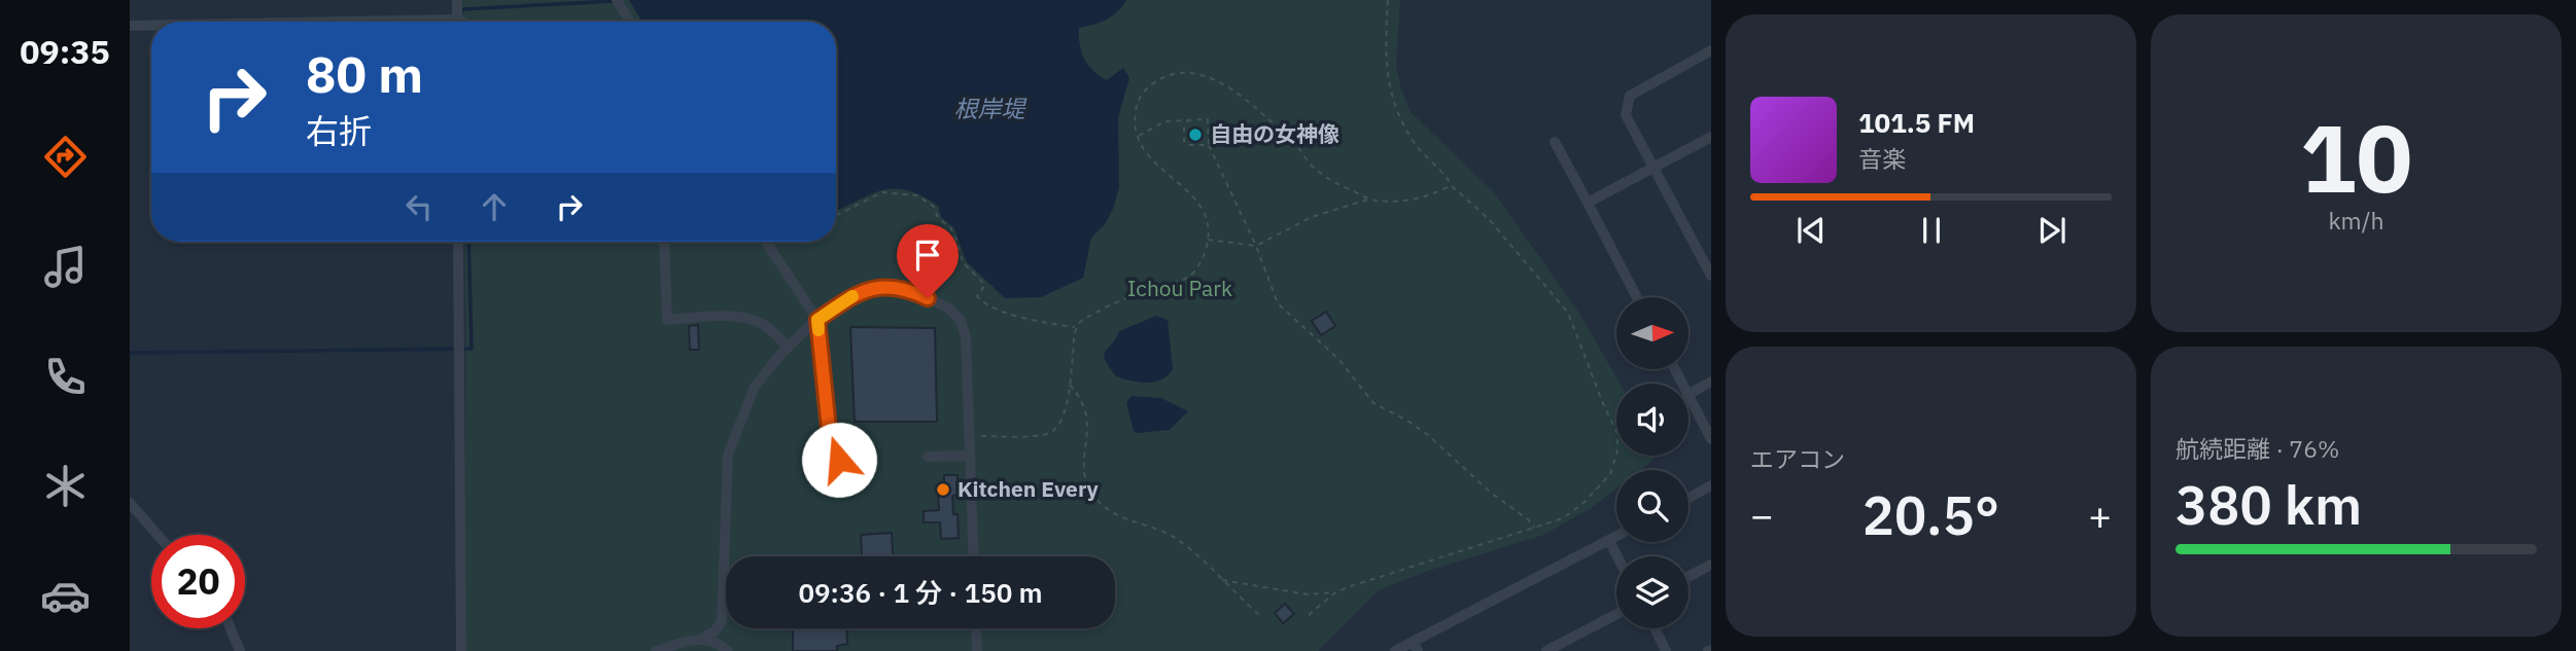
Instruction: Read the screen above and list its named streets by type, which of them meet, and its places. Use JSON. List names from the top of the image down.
{
  "water": ["根岸堤"],
  "parks": ["Ichou Park"],
  "places": ["自由の女神像", "Kitchen Every"],
  "north": "right",
  "page": {
    "tabs": "09:35",
    "tile": [
      ["10", "km/h"],
      "エアコン",
      ["航続距離 · 76%", "380 km"]
    ],
    "turn": ["80 m", "右折"],
    "song": ["101.5 FM", "音楽"],
    "heat": ["−", "20.5°", "+"],
    "limit": "20",
    "trip": "09:36 · 1 分 · 150 m"
  }
}
